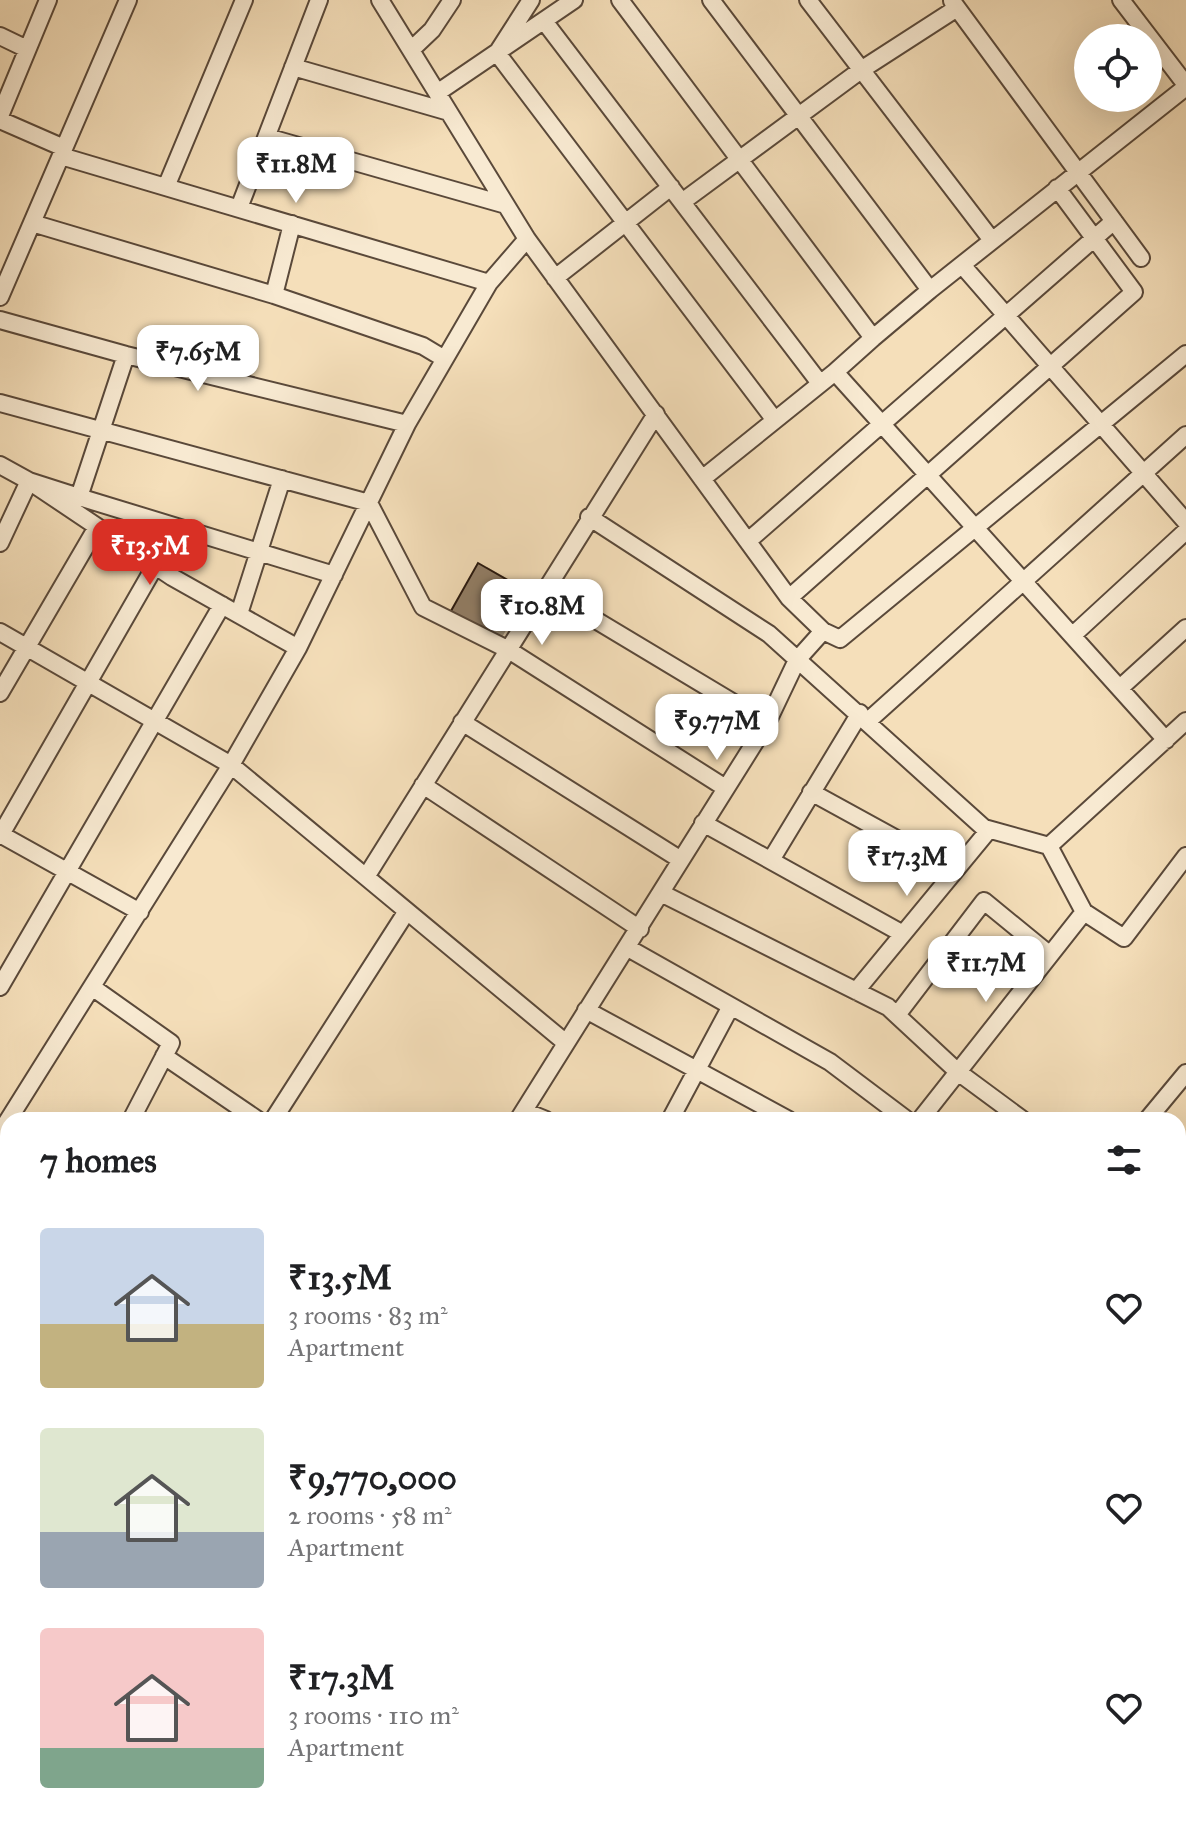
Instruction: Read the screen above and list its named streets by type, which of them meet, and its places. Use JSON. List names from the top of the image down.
{
  "page": {
    "price": [
      "₹11.8M",
      "₹7.65M",
      "₹13.5M",
      "₹10.8M",
      "₹9.77M",
      "₹17.3M",
      "₹11.7M"
    ],
    "heading": "7 homes",
    "list": [
      {
        "name": "₹13.5M",
        "note": "3 rooms · 83 m² · Apartment"
      },
      {
        "name": "₹9,770,000",
        "note": "2 rooms · 58 m² · Apartment"
      },
      {
        "name": "₹17.3M",
        "note": "3 rooms · 110 m² · Apartment"
      }
    ]
  }
}
